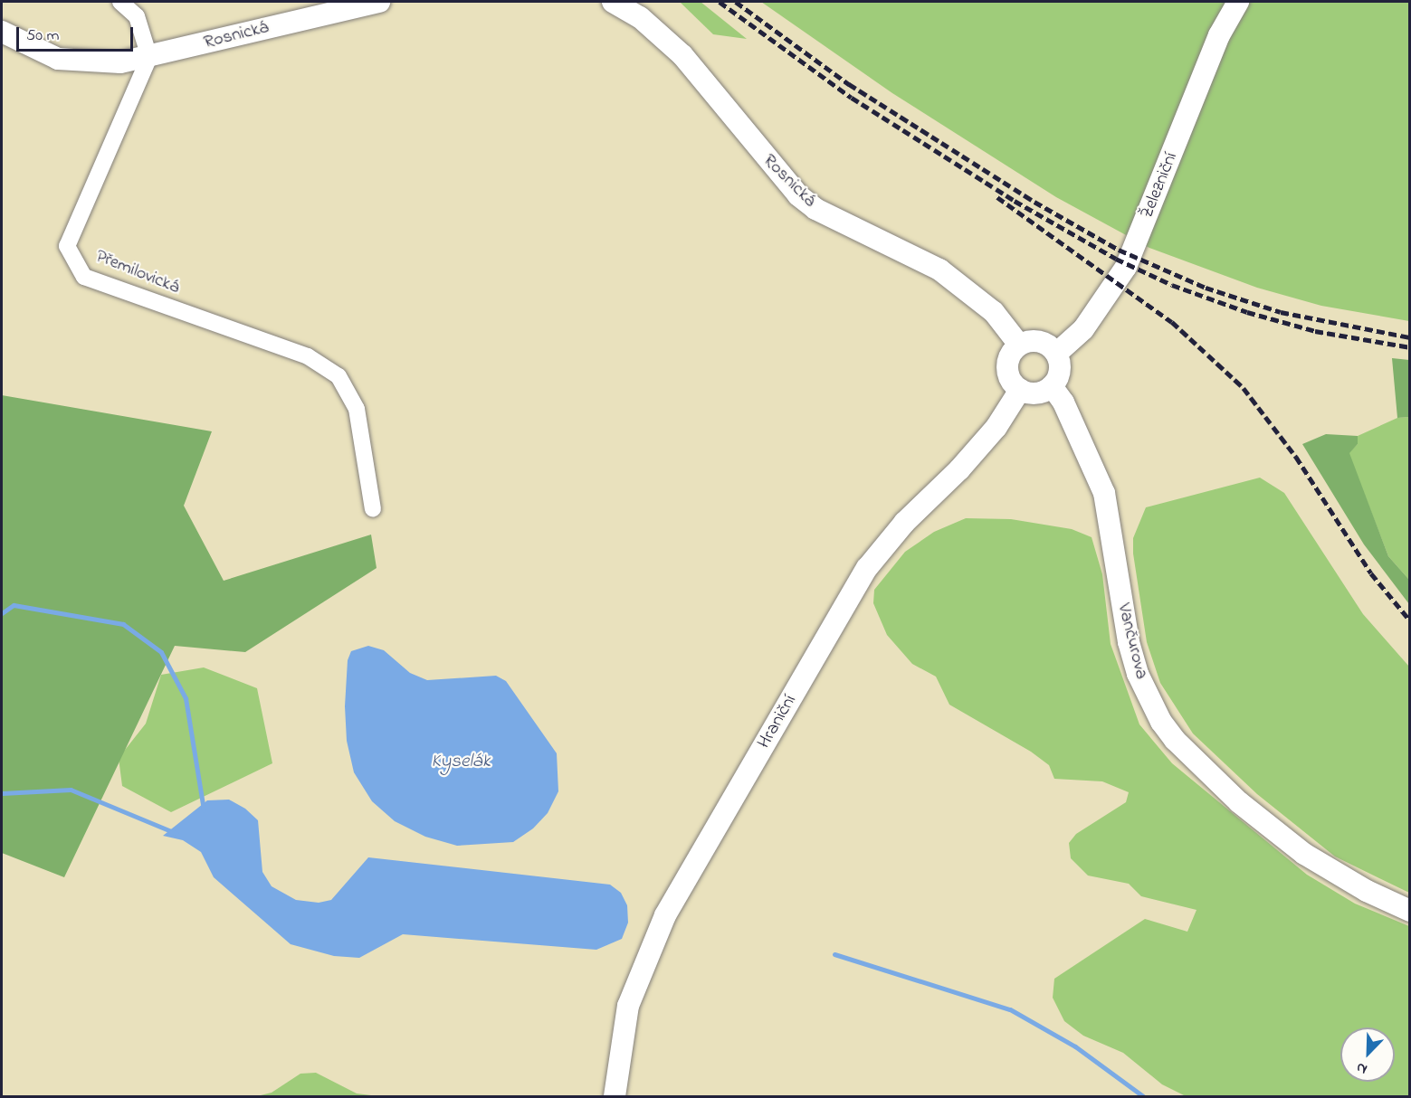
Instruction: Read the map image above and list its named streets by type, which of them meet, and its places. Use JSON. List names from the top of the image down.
{
  "streets": {
    "street": [
      "Rosnická",
      "Železniční",
      "Přemilovická",
      "Vančurova",
      "Hraniční"
    ]
  },
  "crossings": [
    ["Rosnická", "Železniční"],
    ["Rosnická", "Přemilovická"],
    ["Rosnická", "Vančurova"],
    ["Rosnická", "Hraniční"],
    ["Železniční", "Vančurova"],
    ["Železniční", "Hraniční"],
    ["Vančurova", "Hraniční"]
  ],
  "water": ["Kyselák"],
  "scale_bar": "50 m",
  "north": "bottom left"
}
